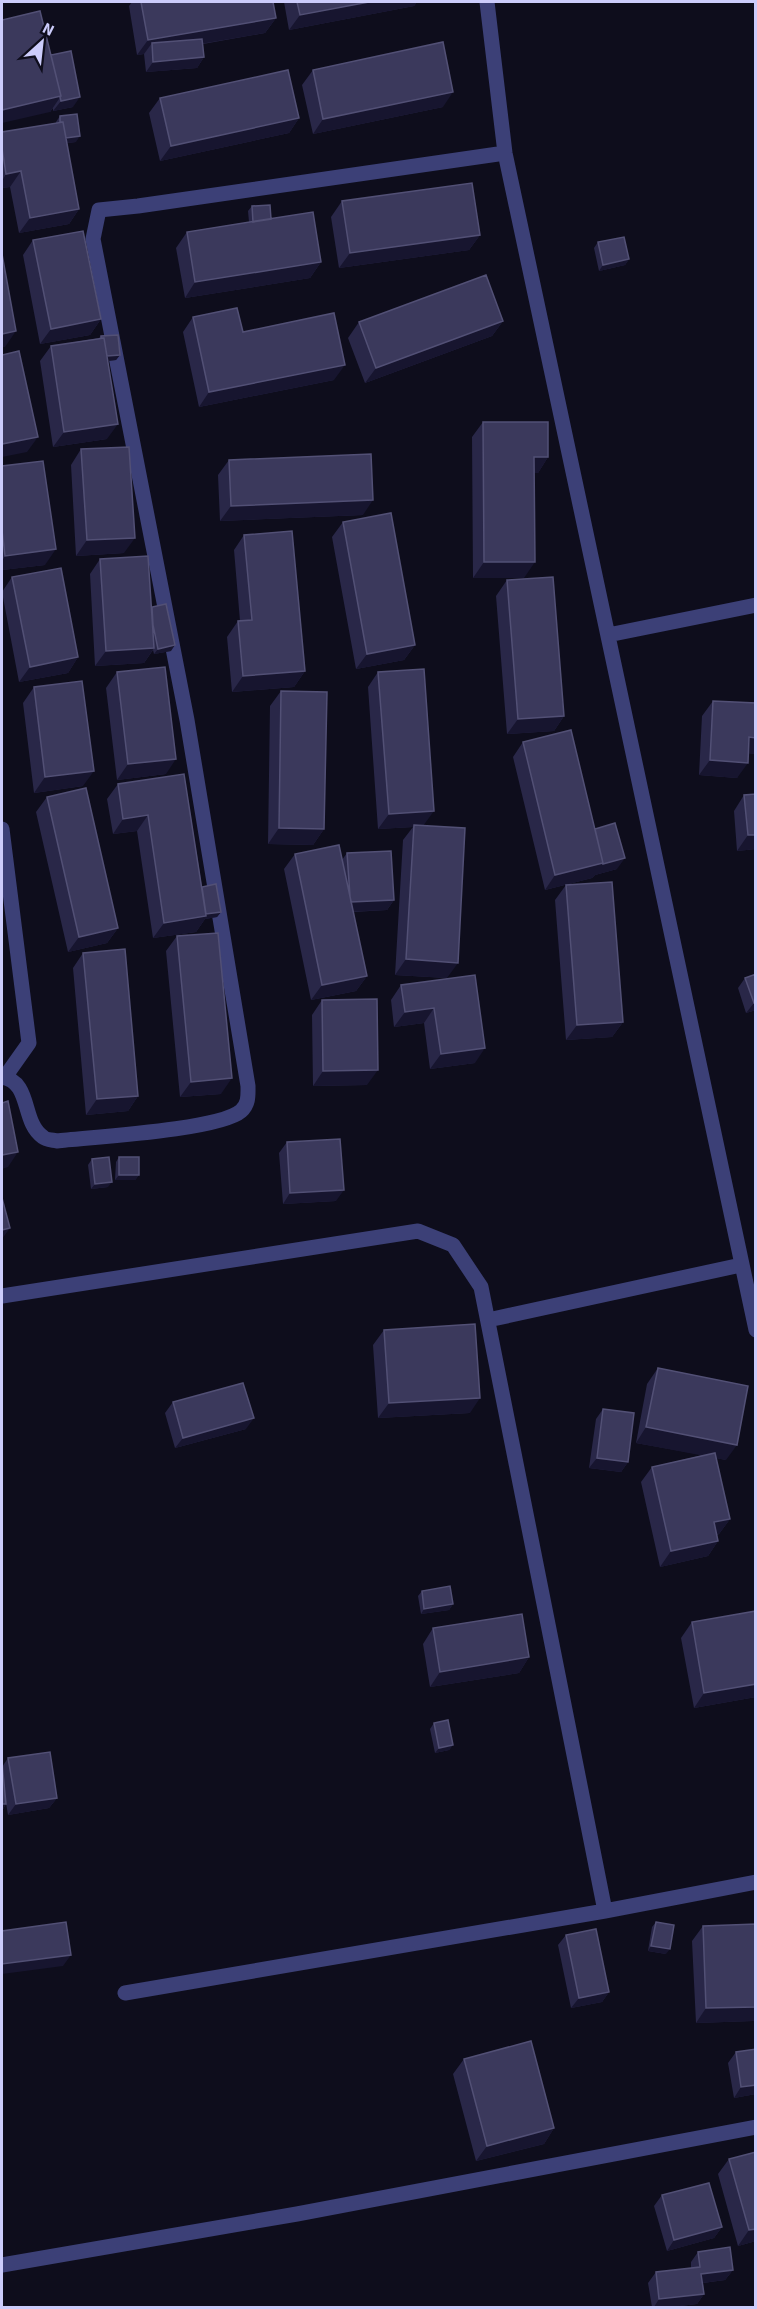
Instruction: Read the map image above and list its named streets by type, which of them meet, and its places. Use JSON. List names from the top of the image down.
{
  "north": "top right"
}
